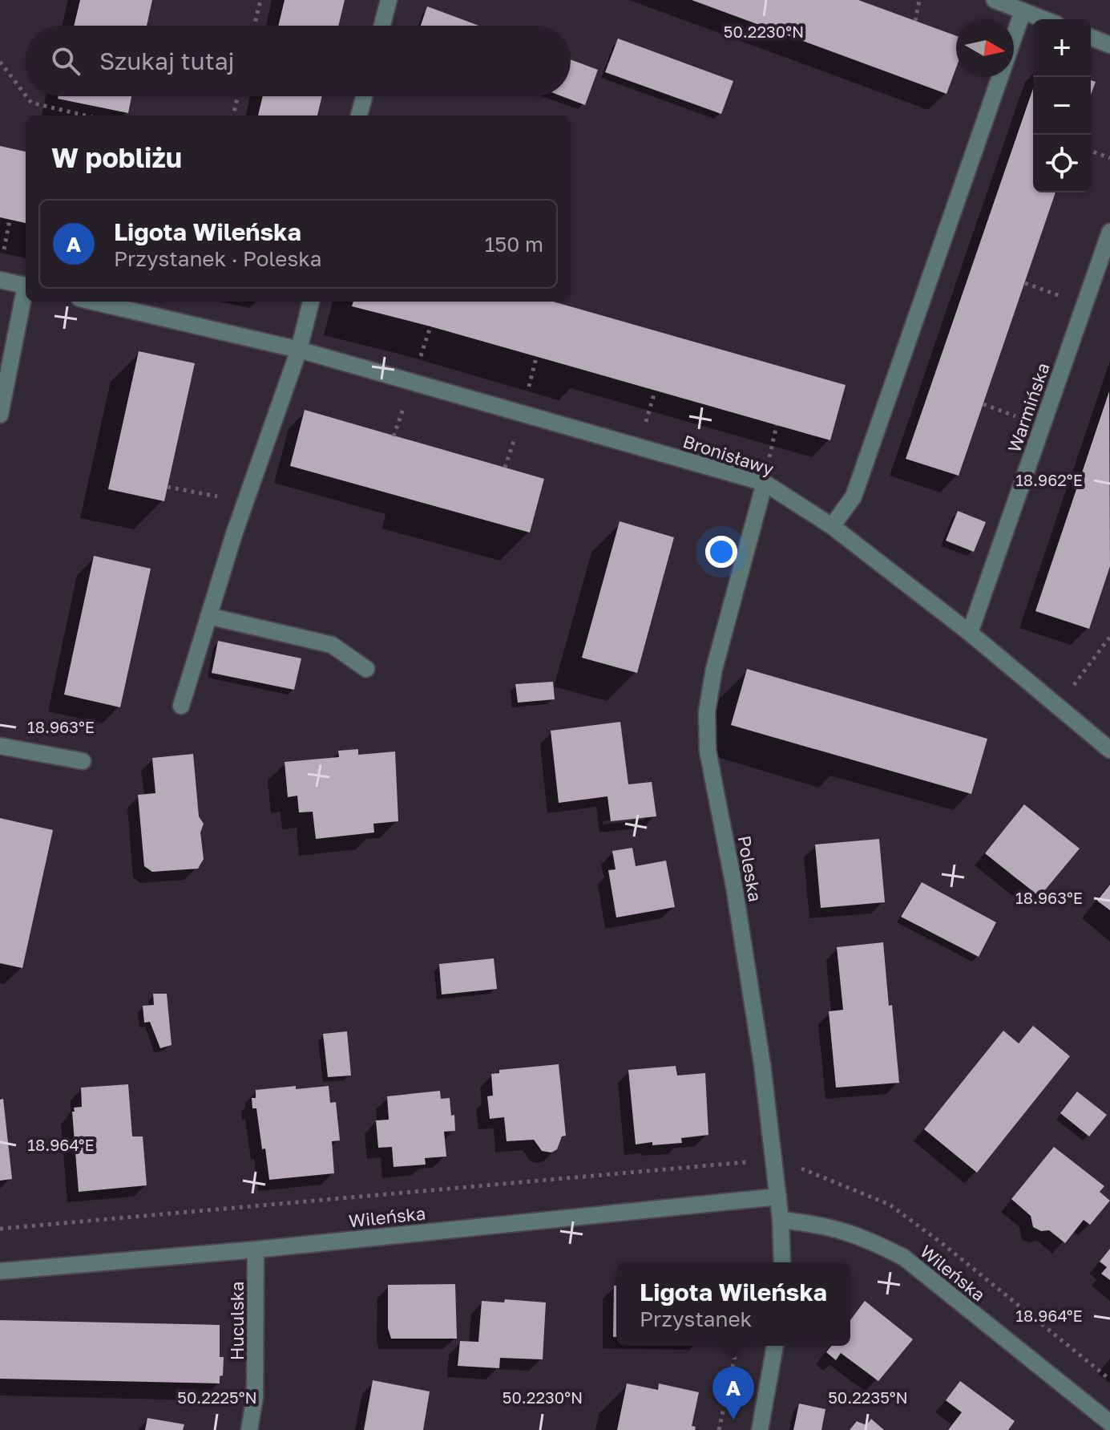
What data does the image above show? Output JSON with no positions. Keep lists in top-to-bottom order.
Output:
{
  "streets": {
    "street": [
      "Warmińska",
      "Bronisławy",
      "Poleska",
      "Wileńska",
      "Huculska"
    ]
  },
  "crossings": [
    ["Warmińska", "Bronisławy"],
    ["Bronisławy", "Poleska"],
    ["Poleska", "Wileńska"],
    ["Wileńska", "Huculska"]
  ],
  "north": "right",
  "page": {
    "map_buttons": ["+", "−"],
    "search": "Szukaj tutaj",
    "heading": "W pobliżu",
    "list": [
      {
        "mark": "A",
        "name": "Ligota Wileńska",
        "note": "Przystanek · Poleska",
        "value": "150 m"
      }
    ],
    "popup": ["Ligota Wileńska", "Przystanek"],
    "pins": "A"
  },
  "coordinates": [
    "50.2230°N",
    "18.962°E",
    "18.963°E",
    "18.964°E",
    "50.2225°N",
    "50.2235°N"
  ]
}
